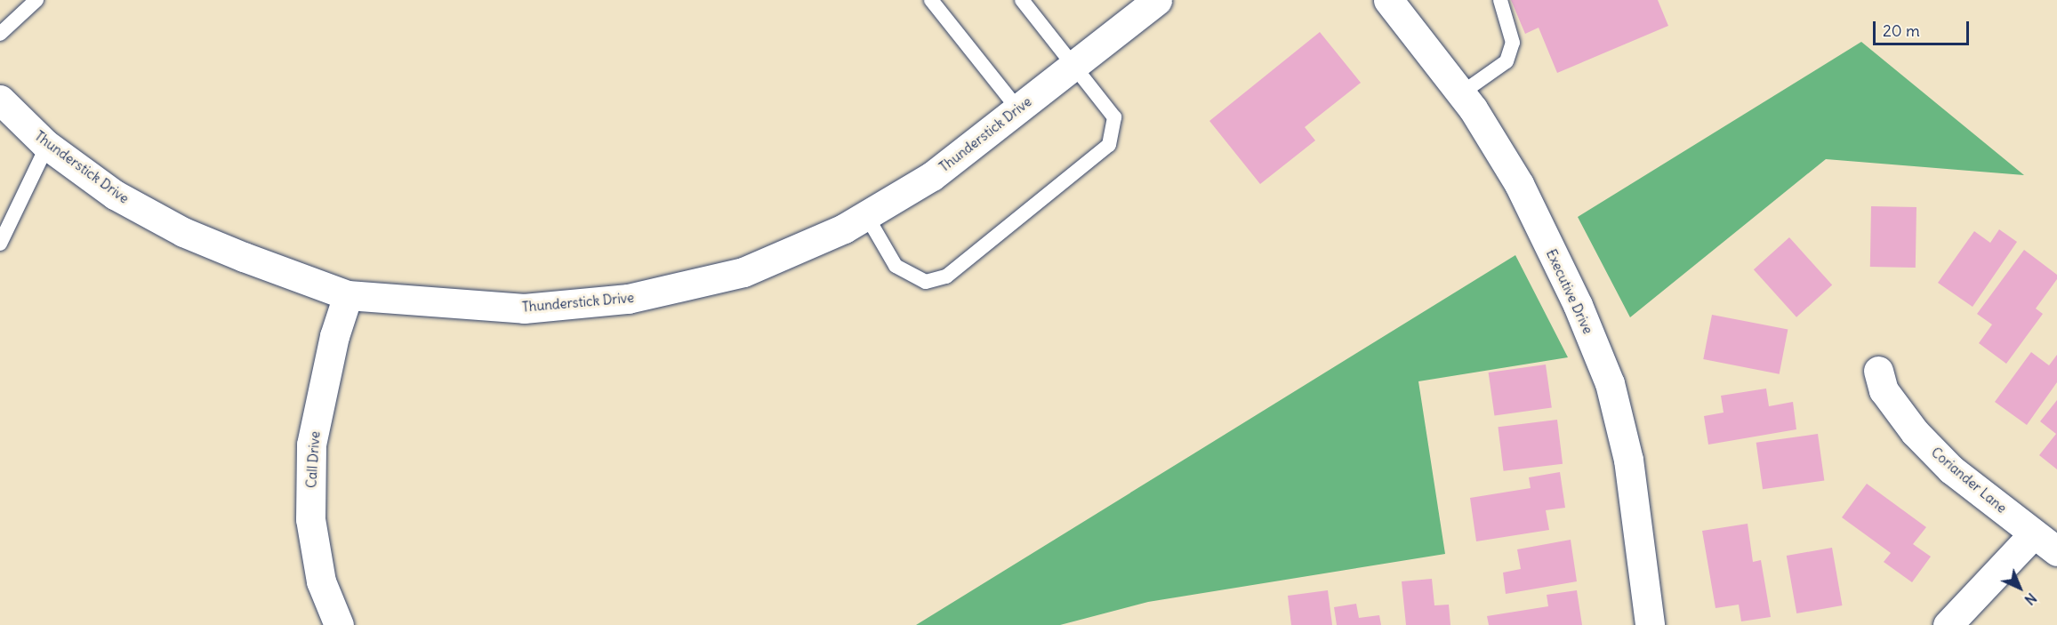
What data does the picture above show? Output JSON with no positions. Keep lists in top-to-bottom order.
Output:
{
  "streets": {
    "street": [
      "Thunderstick Drive",
      "Executive Drive",
      "Call Drive",
      "Coriander Lane"
    ]
  },
  "crossings": [
    ["Thunderstick Drive", "Call Drive"]
  ],
  "scale_bar": "20 m",
  "north": "bottom right"
}
